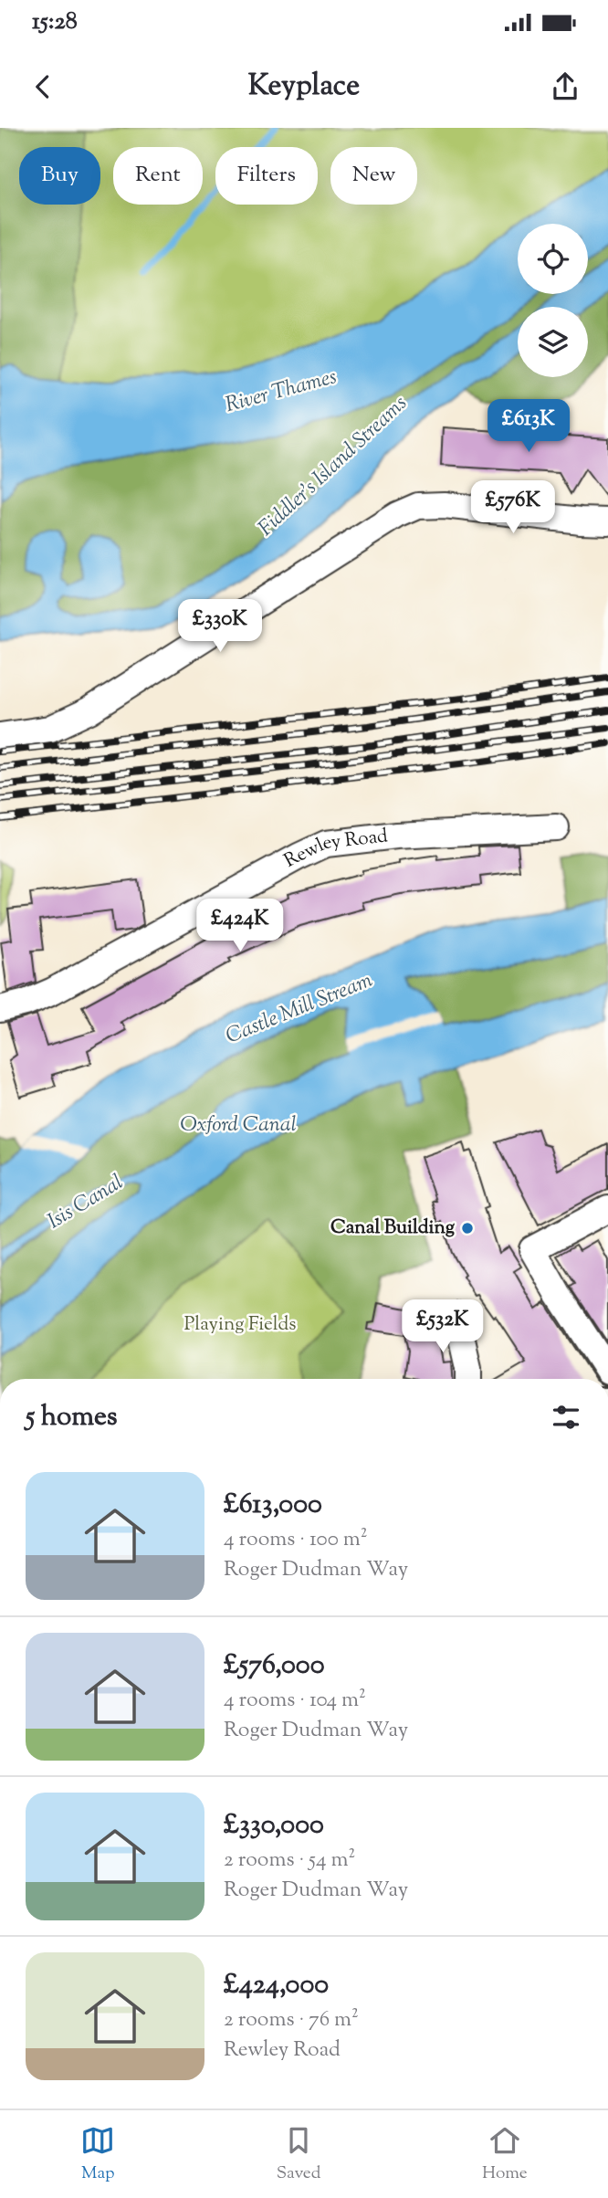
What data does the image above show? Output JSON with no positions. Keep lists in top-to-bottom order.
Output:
{
  "streets": {
    "street": ["Rewley Road"]
  },
  "water": [
    "River Thames",
    "Fiddler's Island Streams",
    "Castle Mill Stream",
    "Oxford Canal",
    "Isis Canal"
  ],
  "parks": ["Playing Fields"],
  "places": ["Canal Building"],
  "page": {
    "status": "15:28",
    "header": "Keyplace",
    "chip": [
      "Buy",
      "Rent",
      "Filters",
      "New"
    ],
    "price": [
      "£613K",
      "£576K",
      "£330K",
      "£424K",
      "£532K"
    ],
    "heading": "5 homes",
    "list": [
      {
        "name": "£613,000",
        "note": "4 rooms · 100 m² · Roger Dudman Way"
      },
      {
        "name": "£576,000",
        "note": "4 rooms · 104 m² · Roger Dudman Way"
      },
      {
        "name": "£330,000",
        "note": "2 rooms · 54 m² · Roger Dudman Way"
      },
      {
        "name": "£424,000",
        "note": "2 rooms · 76 m² · Rewley Road"
      }
    ],
    "tabs": ["Map", "Saved", "Home"]
  }
}
